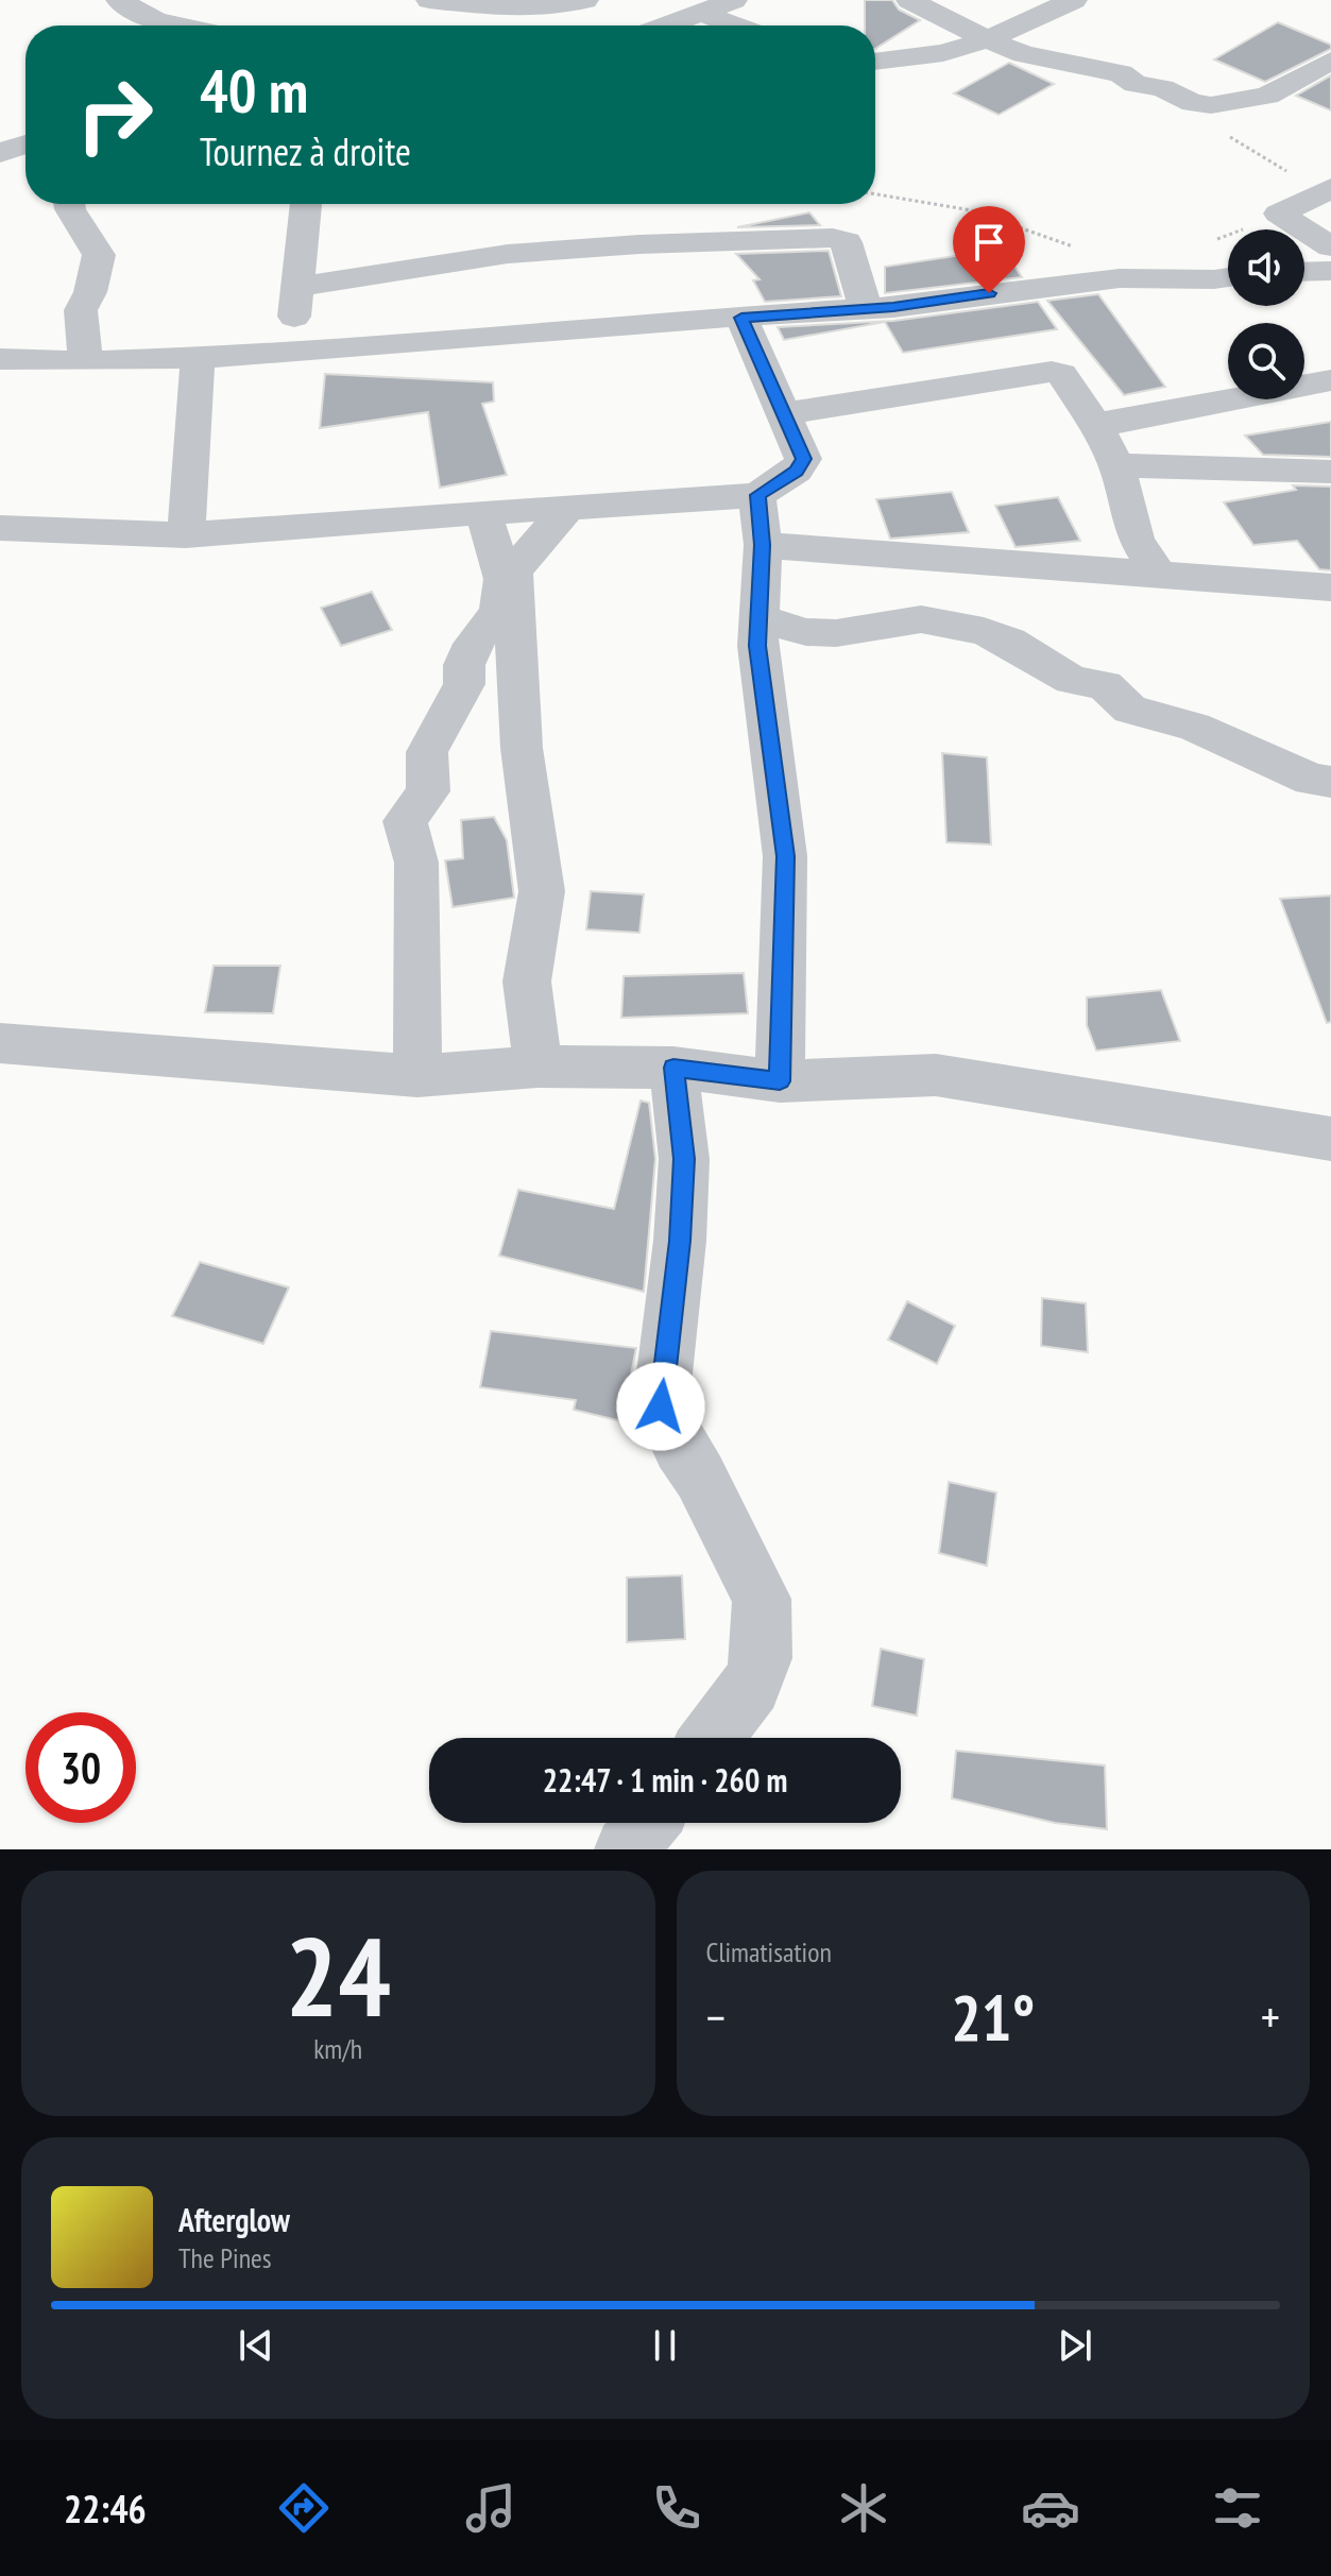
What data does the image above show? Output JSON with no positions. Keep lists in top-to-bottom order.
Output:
{
  "page": {
    "turn": ["40 m", "Tournez à droite"],
    "limit": "30",
    "trip": "22:47 · 1 min · 260 m",
    "tile": [
      ["24", "km/h"],
      "Climatisation"
    ],
    "heat": ["−", "21°", "+"],
    "song": ["Afterglow", "The Pines"],
    "tabs": "22:46"
  }
}
